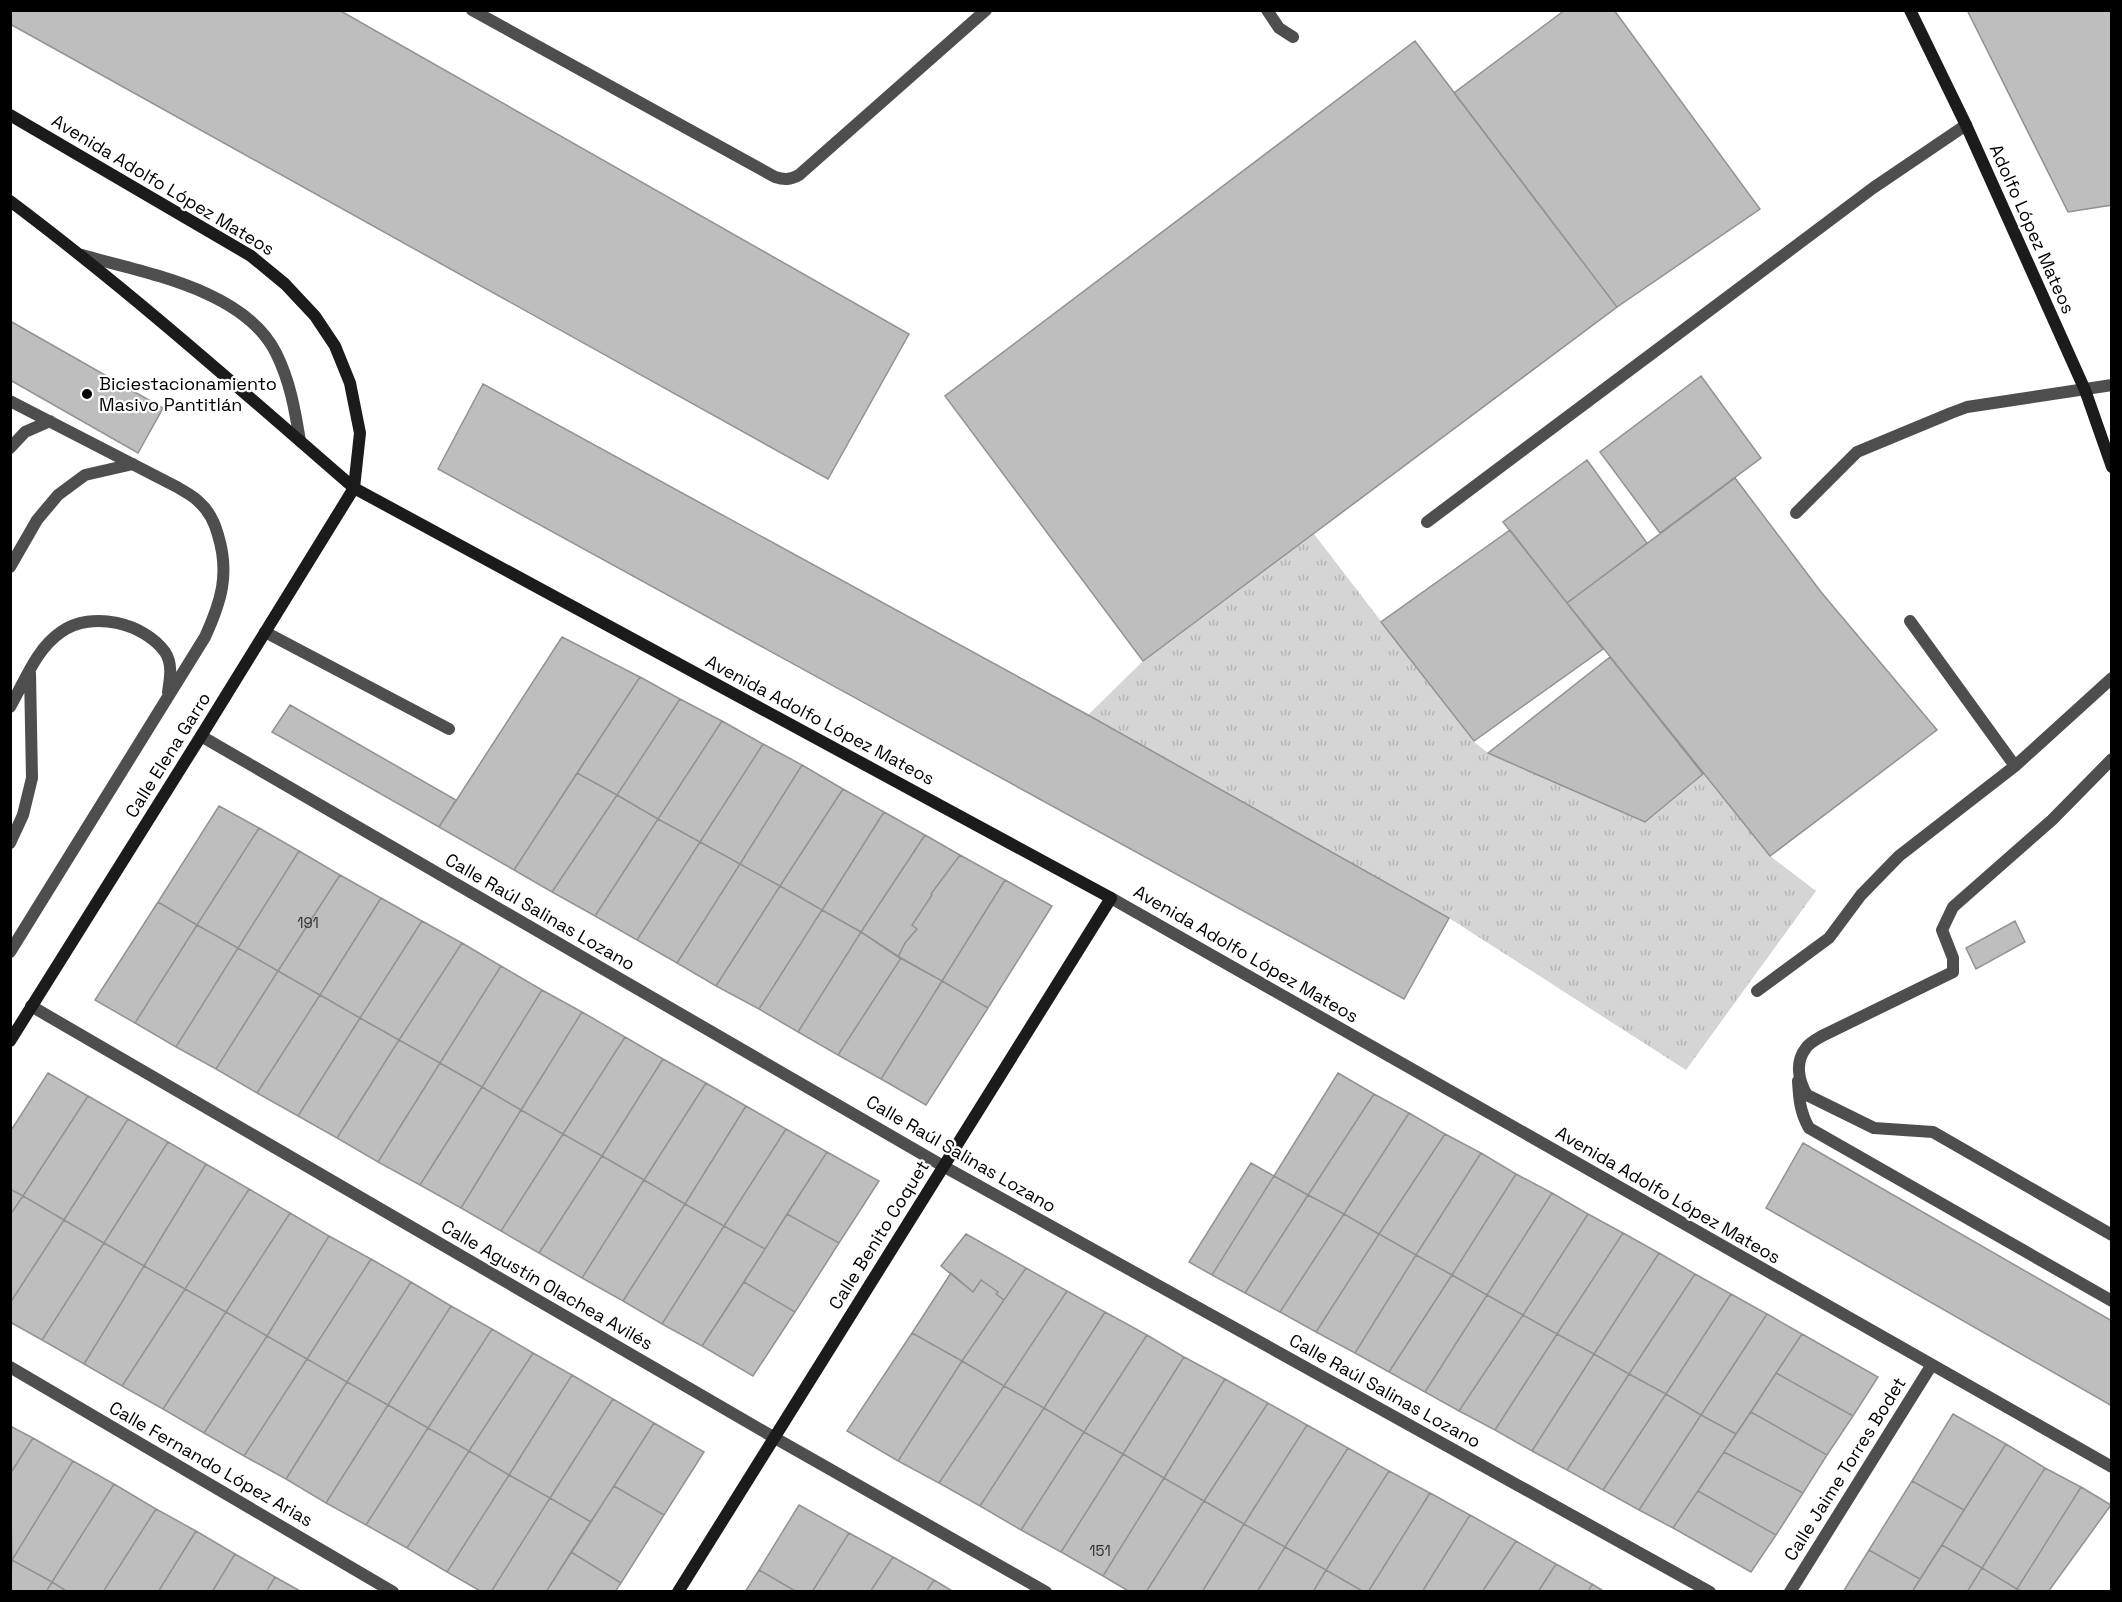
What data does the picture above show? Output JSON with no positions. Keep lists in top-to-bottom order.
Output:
{
  "streets": {
    "street": [
      "Avenida Adolfo López Mateos",
      "Adolfo López Mateos",
      "Calle Elena Garro",
      "Calle Raúl Salinas Lozano",
      "Calle Benito Coquet",
      "Calle Agustín Olachea Avilés",
      "Calle Fernando López Arias",
      "Calle Jaime Torres Bodet"
    ]
  },
  "crossings": [
    ["Avenida Adolfo López Mateos", "Calle Elena Garro"],
    ["Avenida Adolfo López Mateos", "Calle Benito Coquet"],
    ["Avenida Adolfo López Mateos", "Calle Jaime Torres Bodet"],
    ["Calle Elena Garro", "Calle Raúl Salinas Lozano"],
    ["Calle Elena Garro", "Calle Agustín Olachea Avilés"],
    ["Calle Raúl Salinas Lozano", "Calle Benito Coquet"],
    ["Calle Benito Coquet", "Calle Agustín Olachea Avilés"]
  ],
  "places": ["Biciestacionamiento Masivo Pantitlán"],
  "house_numbers": ["191", "151"]
}
